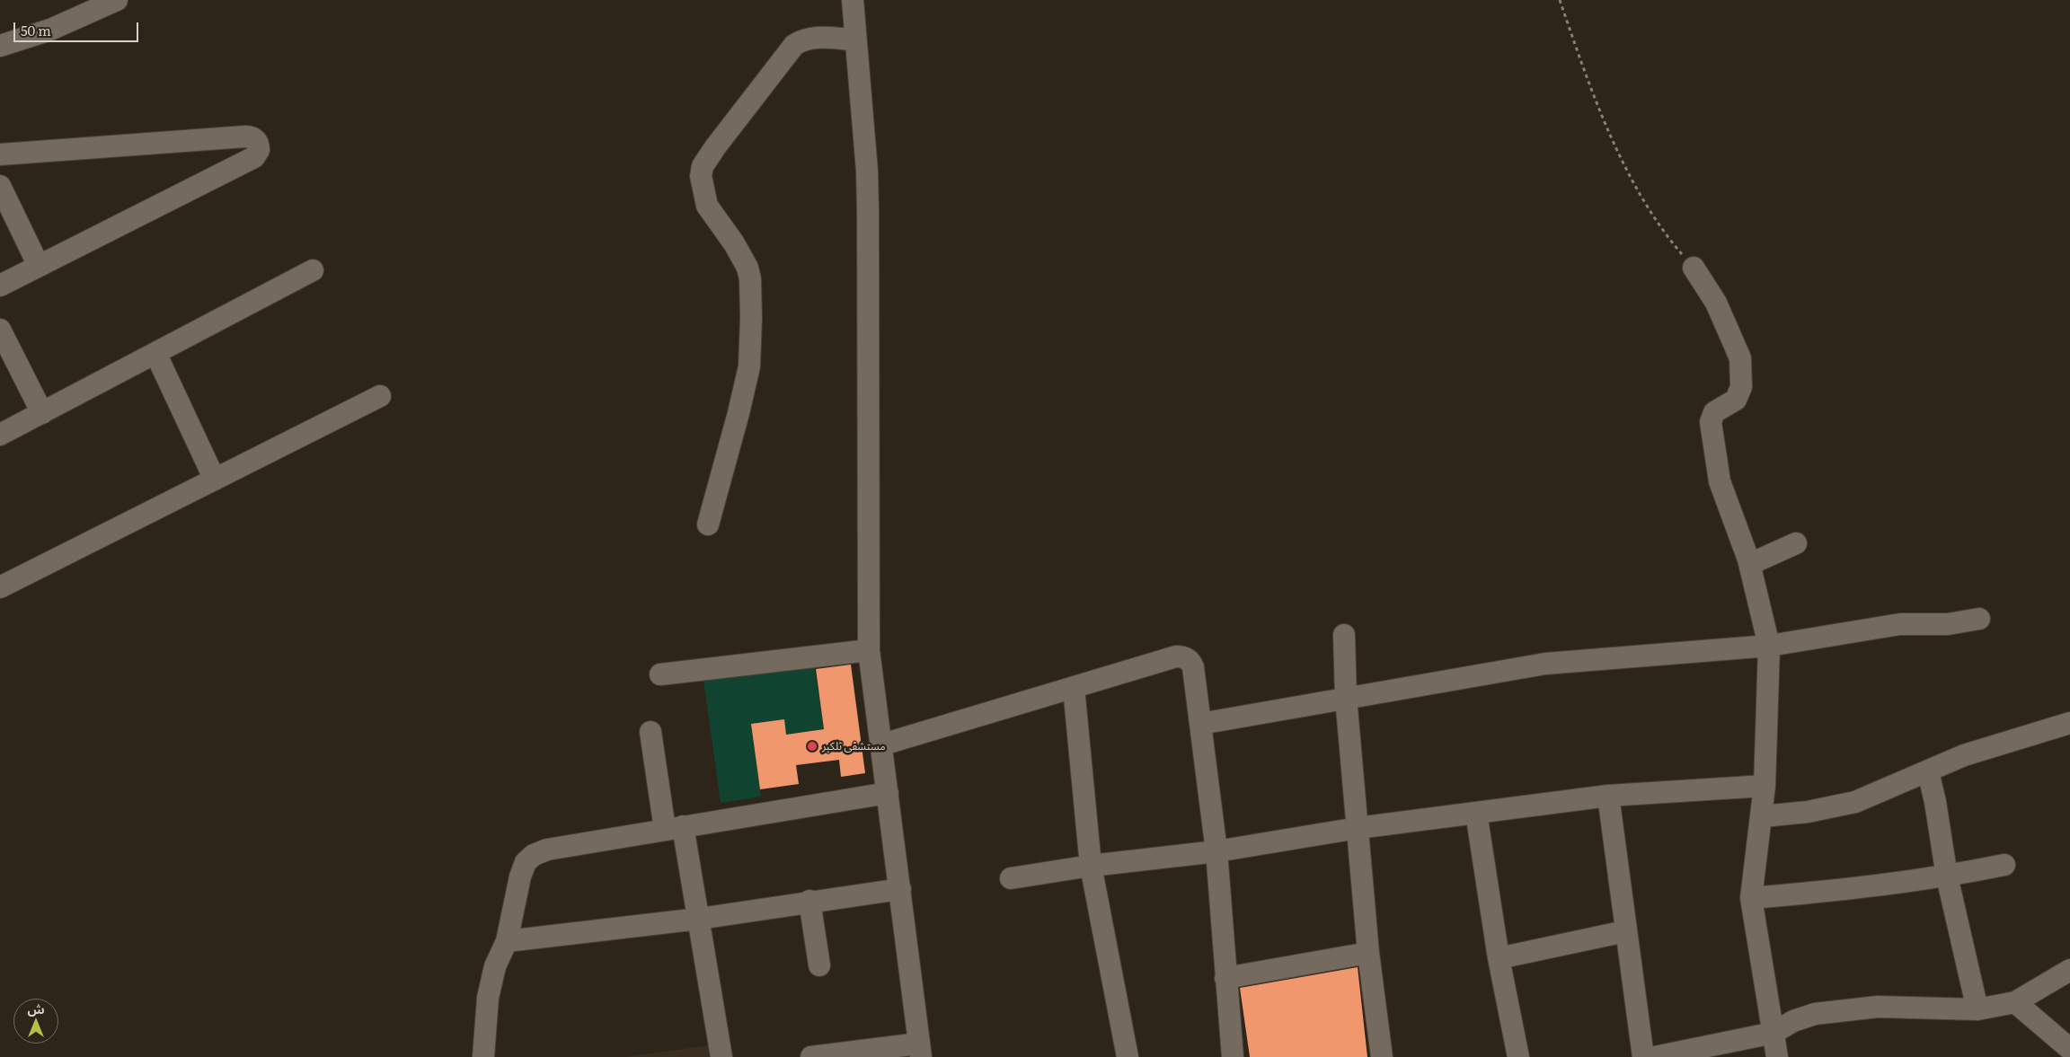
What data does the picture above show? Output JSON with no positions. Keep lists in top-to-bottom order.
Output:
{
  "places": ["مستشفى تلكبر"],
  "scale_bar": "50 m",
  "north": "top"
}
